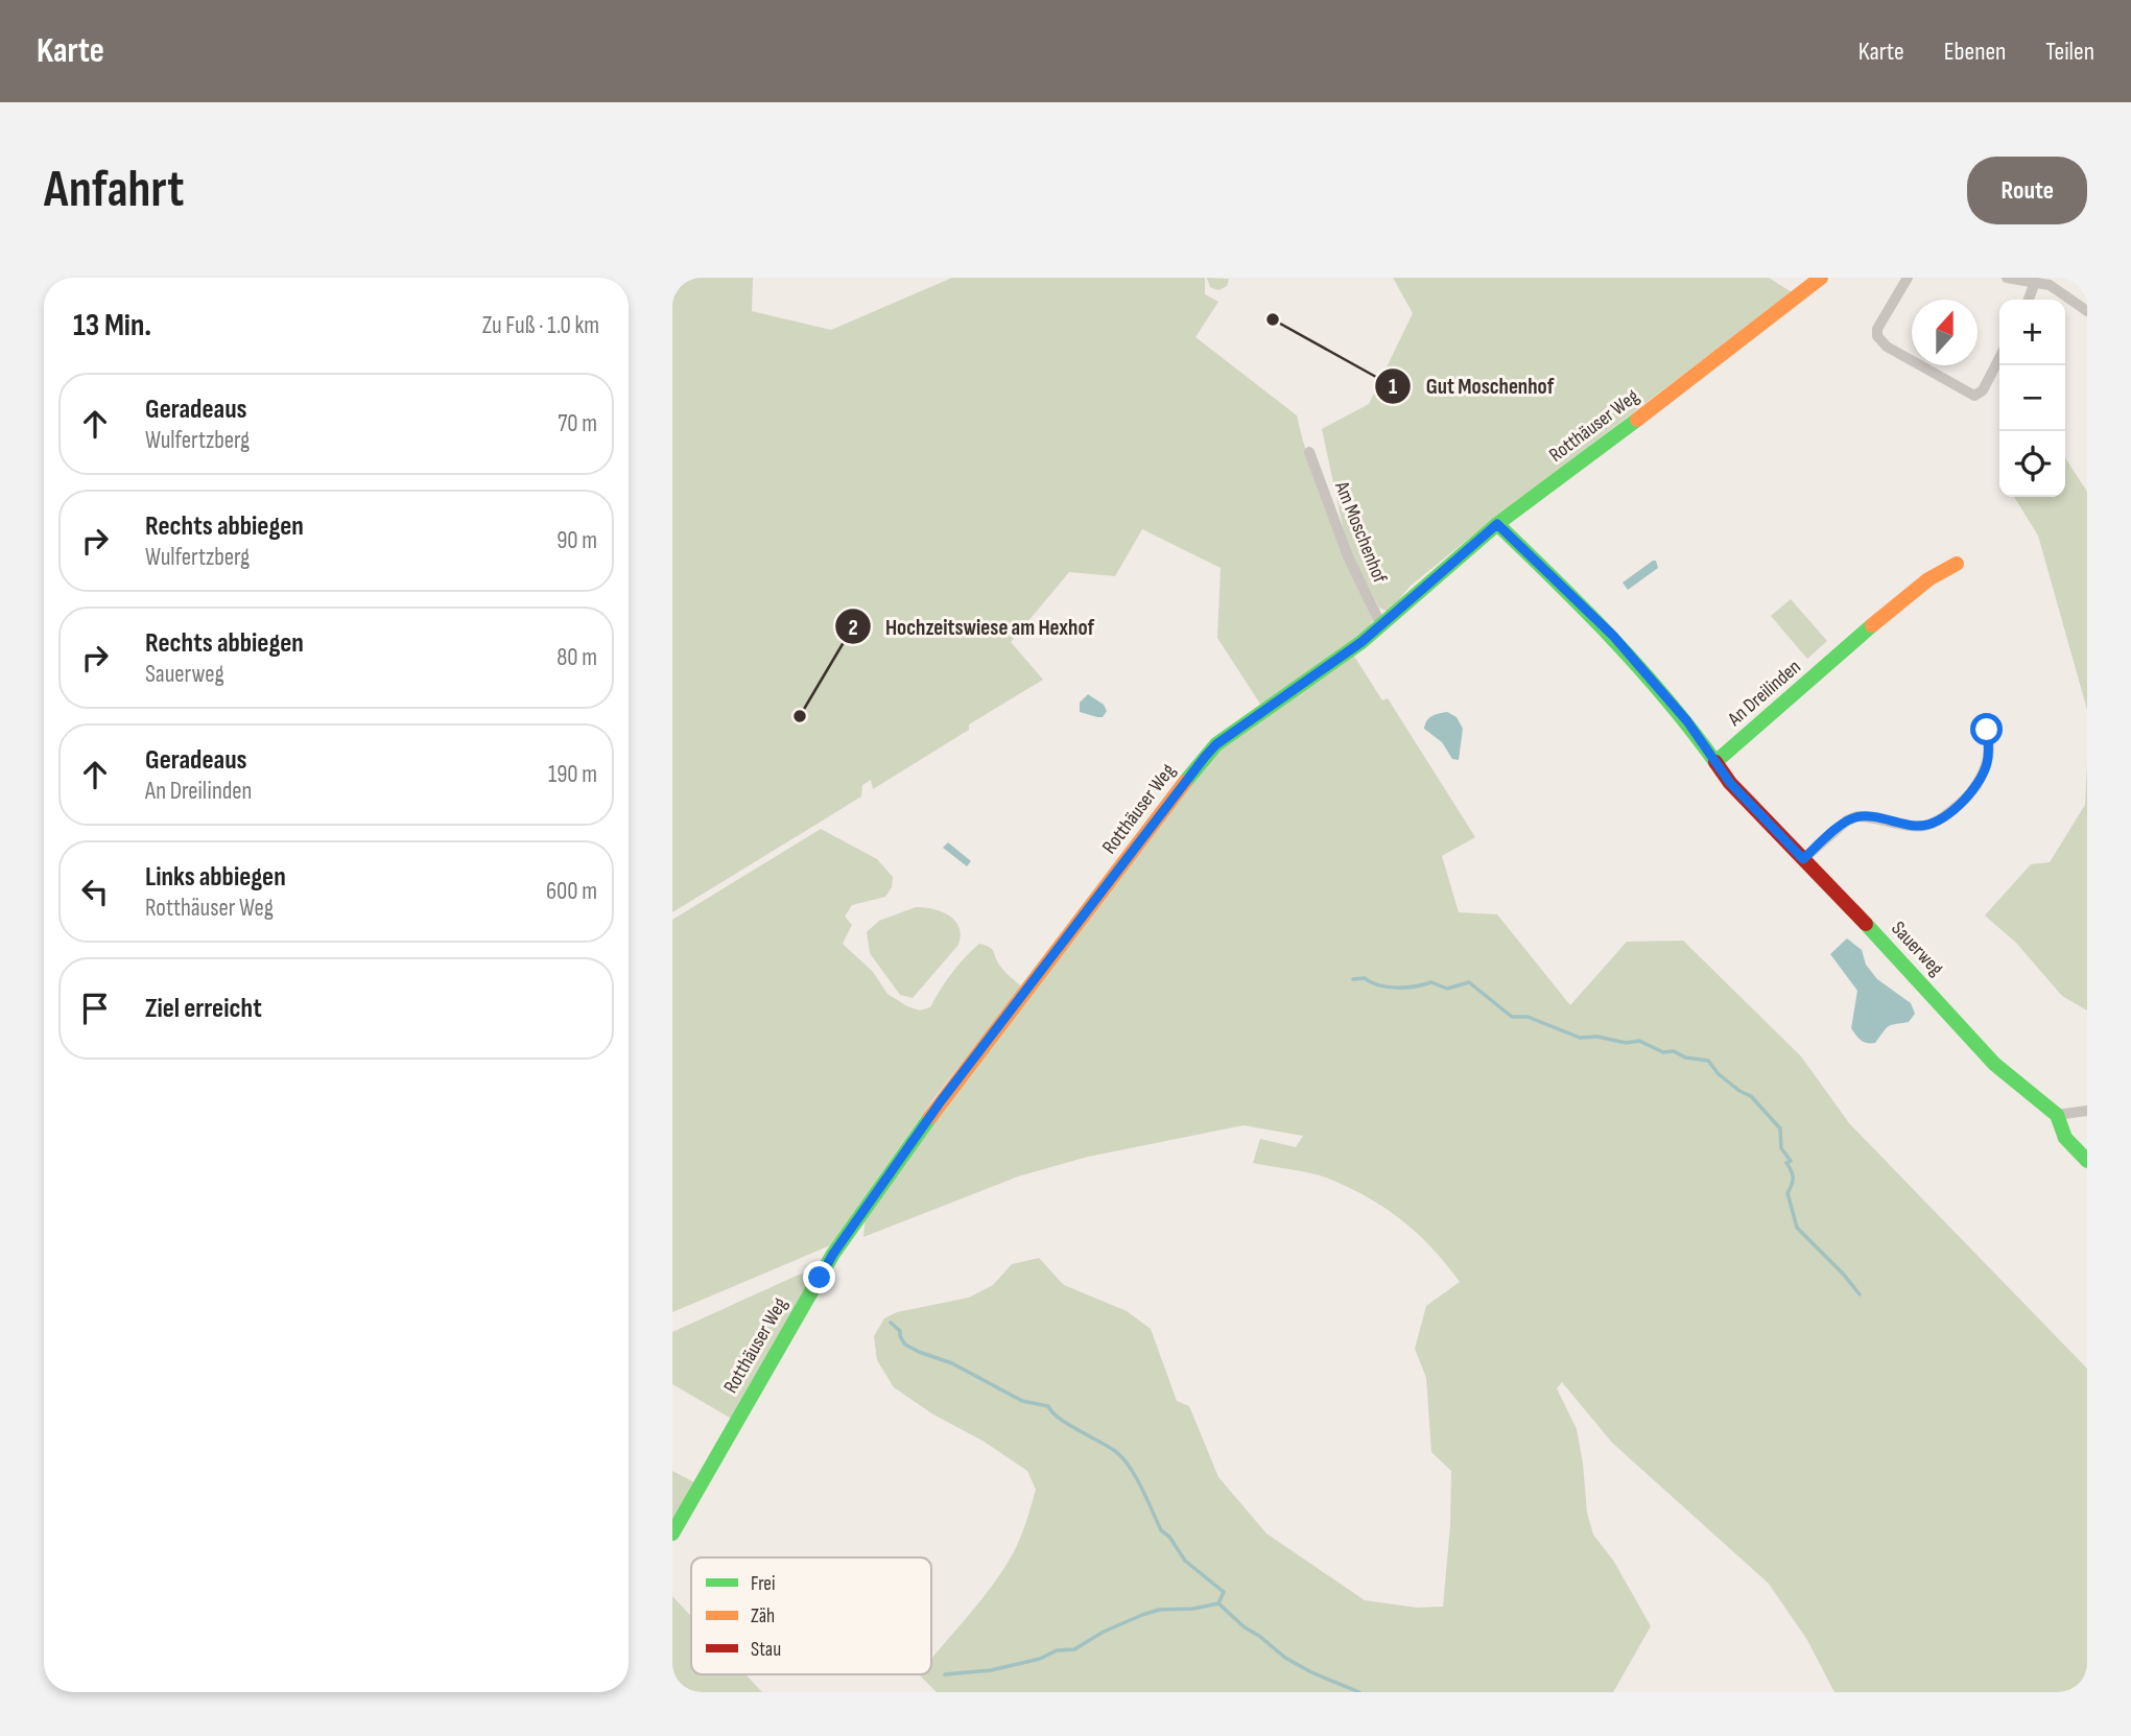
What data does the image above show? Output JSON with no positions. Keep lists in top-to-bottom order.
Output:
{
  "streets": {
    "street": [
      "Rotthäuser Weg",
      "Am Moschenhof",
      "An Dreilinden",
      "Sauerweg"
    ]
  },
  "crossings": [
    ["Rotthäuser Weg", "Am Moschenhof"],
    ["An Dreilinden", "Sauerweg"]
  ],
  "places": ["Gut Moschenhof", "Hochzeitswiese am Hexhof"],
  "legend": ["Frei", "Zäh", "Stau"],
  "north": "top",
  "page": {
    "header": "Karte",
    "nav": ["Karte", "Ebenen", "Teilen"],
    "buttons": "Route",
    "title": "Anfahrt",
    "heading": ["13 Min.", "Zu Fuß · 1.0 km"],
    "map_buttons": ["+", "−"],
    "list": [
      ["Geradeaus", "Wulfertzberg", "70 m"],
      ["Rechts abbiegen", "Wulfertzberg", "90 m"],
      ["Rechts abbiegen", "Sauerweg", "80 m"],
      ["Geradeaus", "An Dreilinden", "190 m"],
      ["Links abbiegen", "Rotthäuser Weg", "600 m"],
      "Ziel erreicht"
    ]
  }
}
